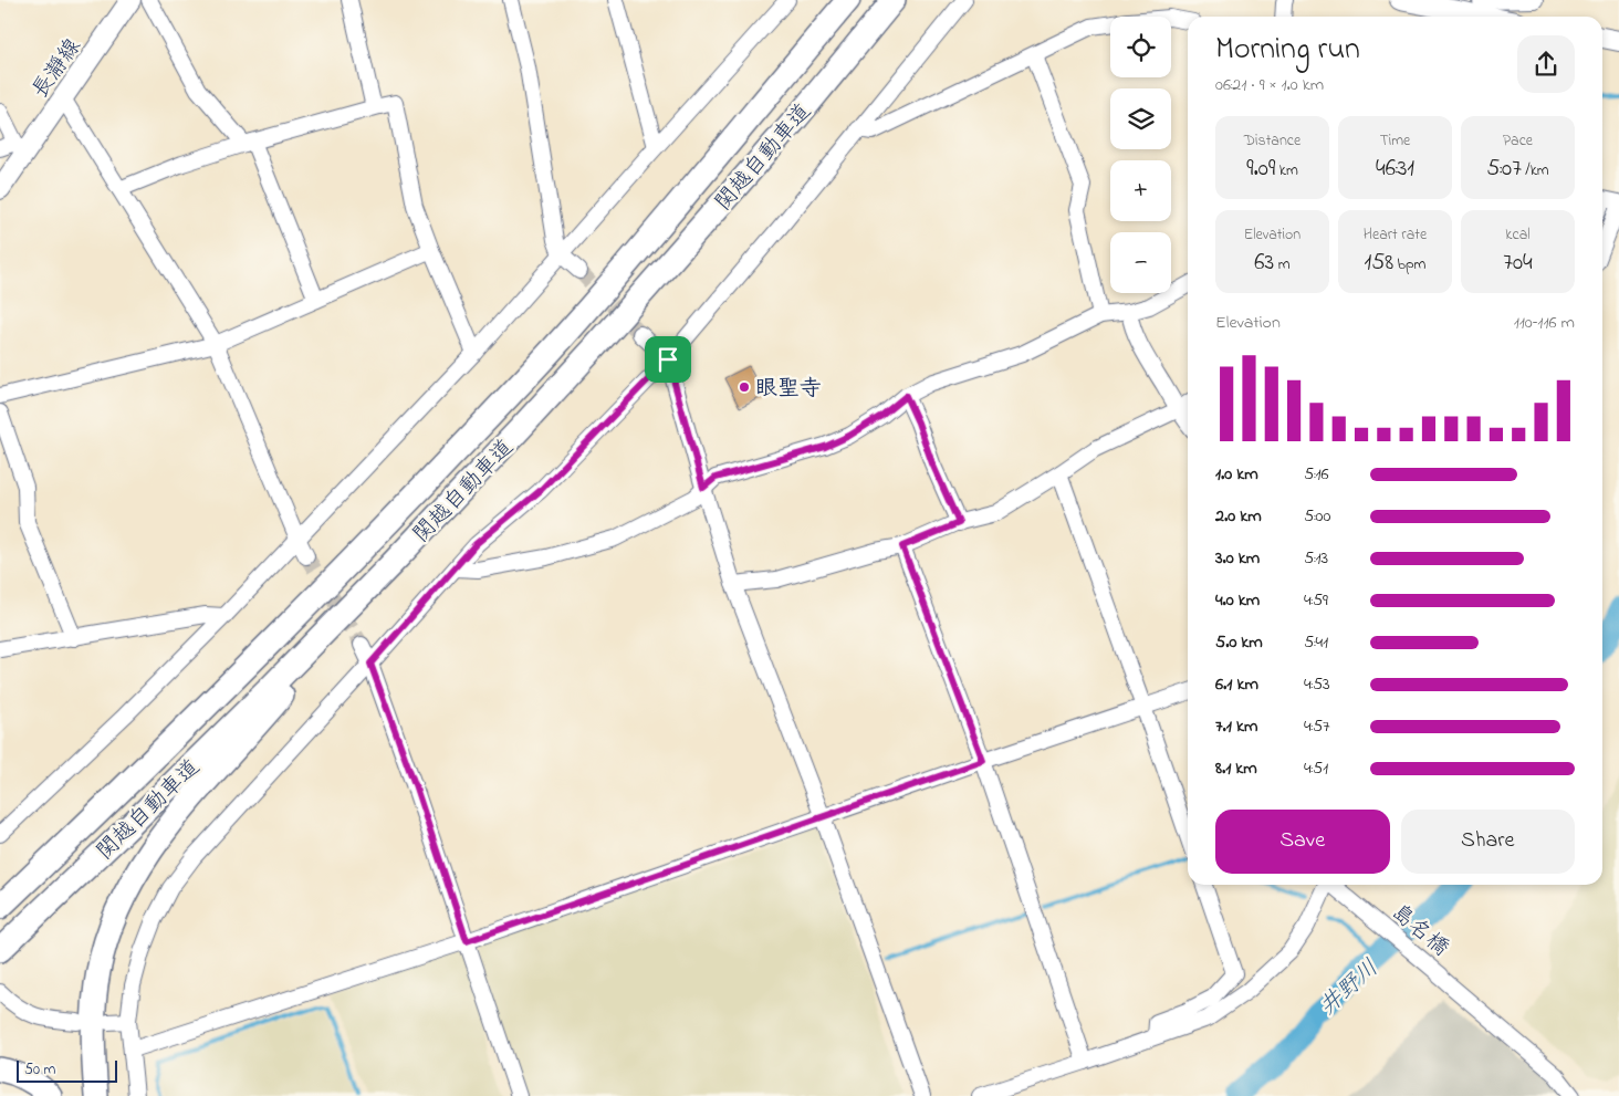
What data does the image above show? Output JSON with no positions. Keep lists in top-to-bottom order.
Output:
{
  "streets": {
    "highway": ["関越自動車道"],
    "main road": ["長瀞線"],
    "street": ["島名橋"]
  },
  "water": ["井野川"],
  "places": ["眼聖寺"],
  "scale_bar": "50 m",
  "page": {
    "map_buttons": ["+", "−"],
    "heading": ["Morning run", "06:21 · 9 × 1.0 km"],
    "stats": [
      ["Distance", "9.09 km"],
      ["Time", "46:31"],
      ["Pace", "5:07 /km"],
      ["Elevation", "63 m"],
      ["Heart rate", "158 bpm"],
      ["kcal", "704"]
    ],
    "chart": ["Elevation", "110–116 m"],
    "list": [
      {
        "name": "1.0 km",
        "note": "5:16"
      },
      {
        "name": "2.0 km",
        "note": "5:00"
      },
      {
        "name": "3.0 km",
        "note": "5:13"
      },
      {
        "name": "4.0 km",
        "note": "4:59"
      },
      {
        "name": "5.0 km",
        "note": "5:41"
      },
      {
        "name": "6.1 km",
        "note": "4:53"
      },
      {
        "name": "7.1 km",
        "note": "4:57"
      },
      {
        "name": "8.1 km",
        "note": "4:51"
      }
    ],
    "buttons": ["Save", "Share"],
    "scale": "50 m"
  }
}
